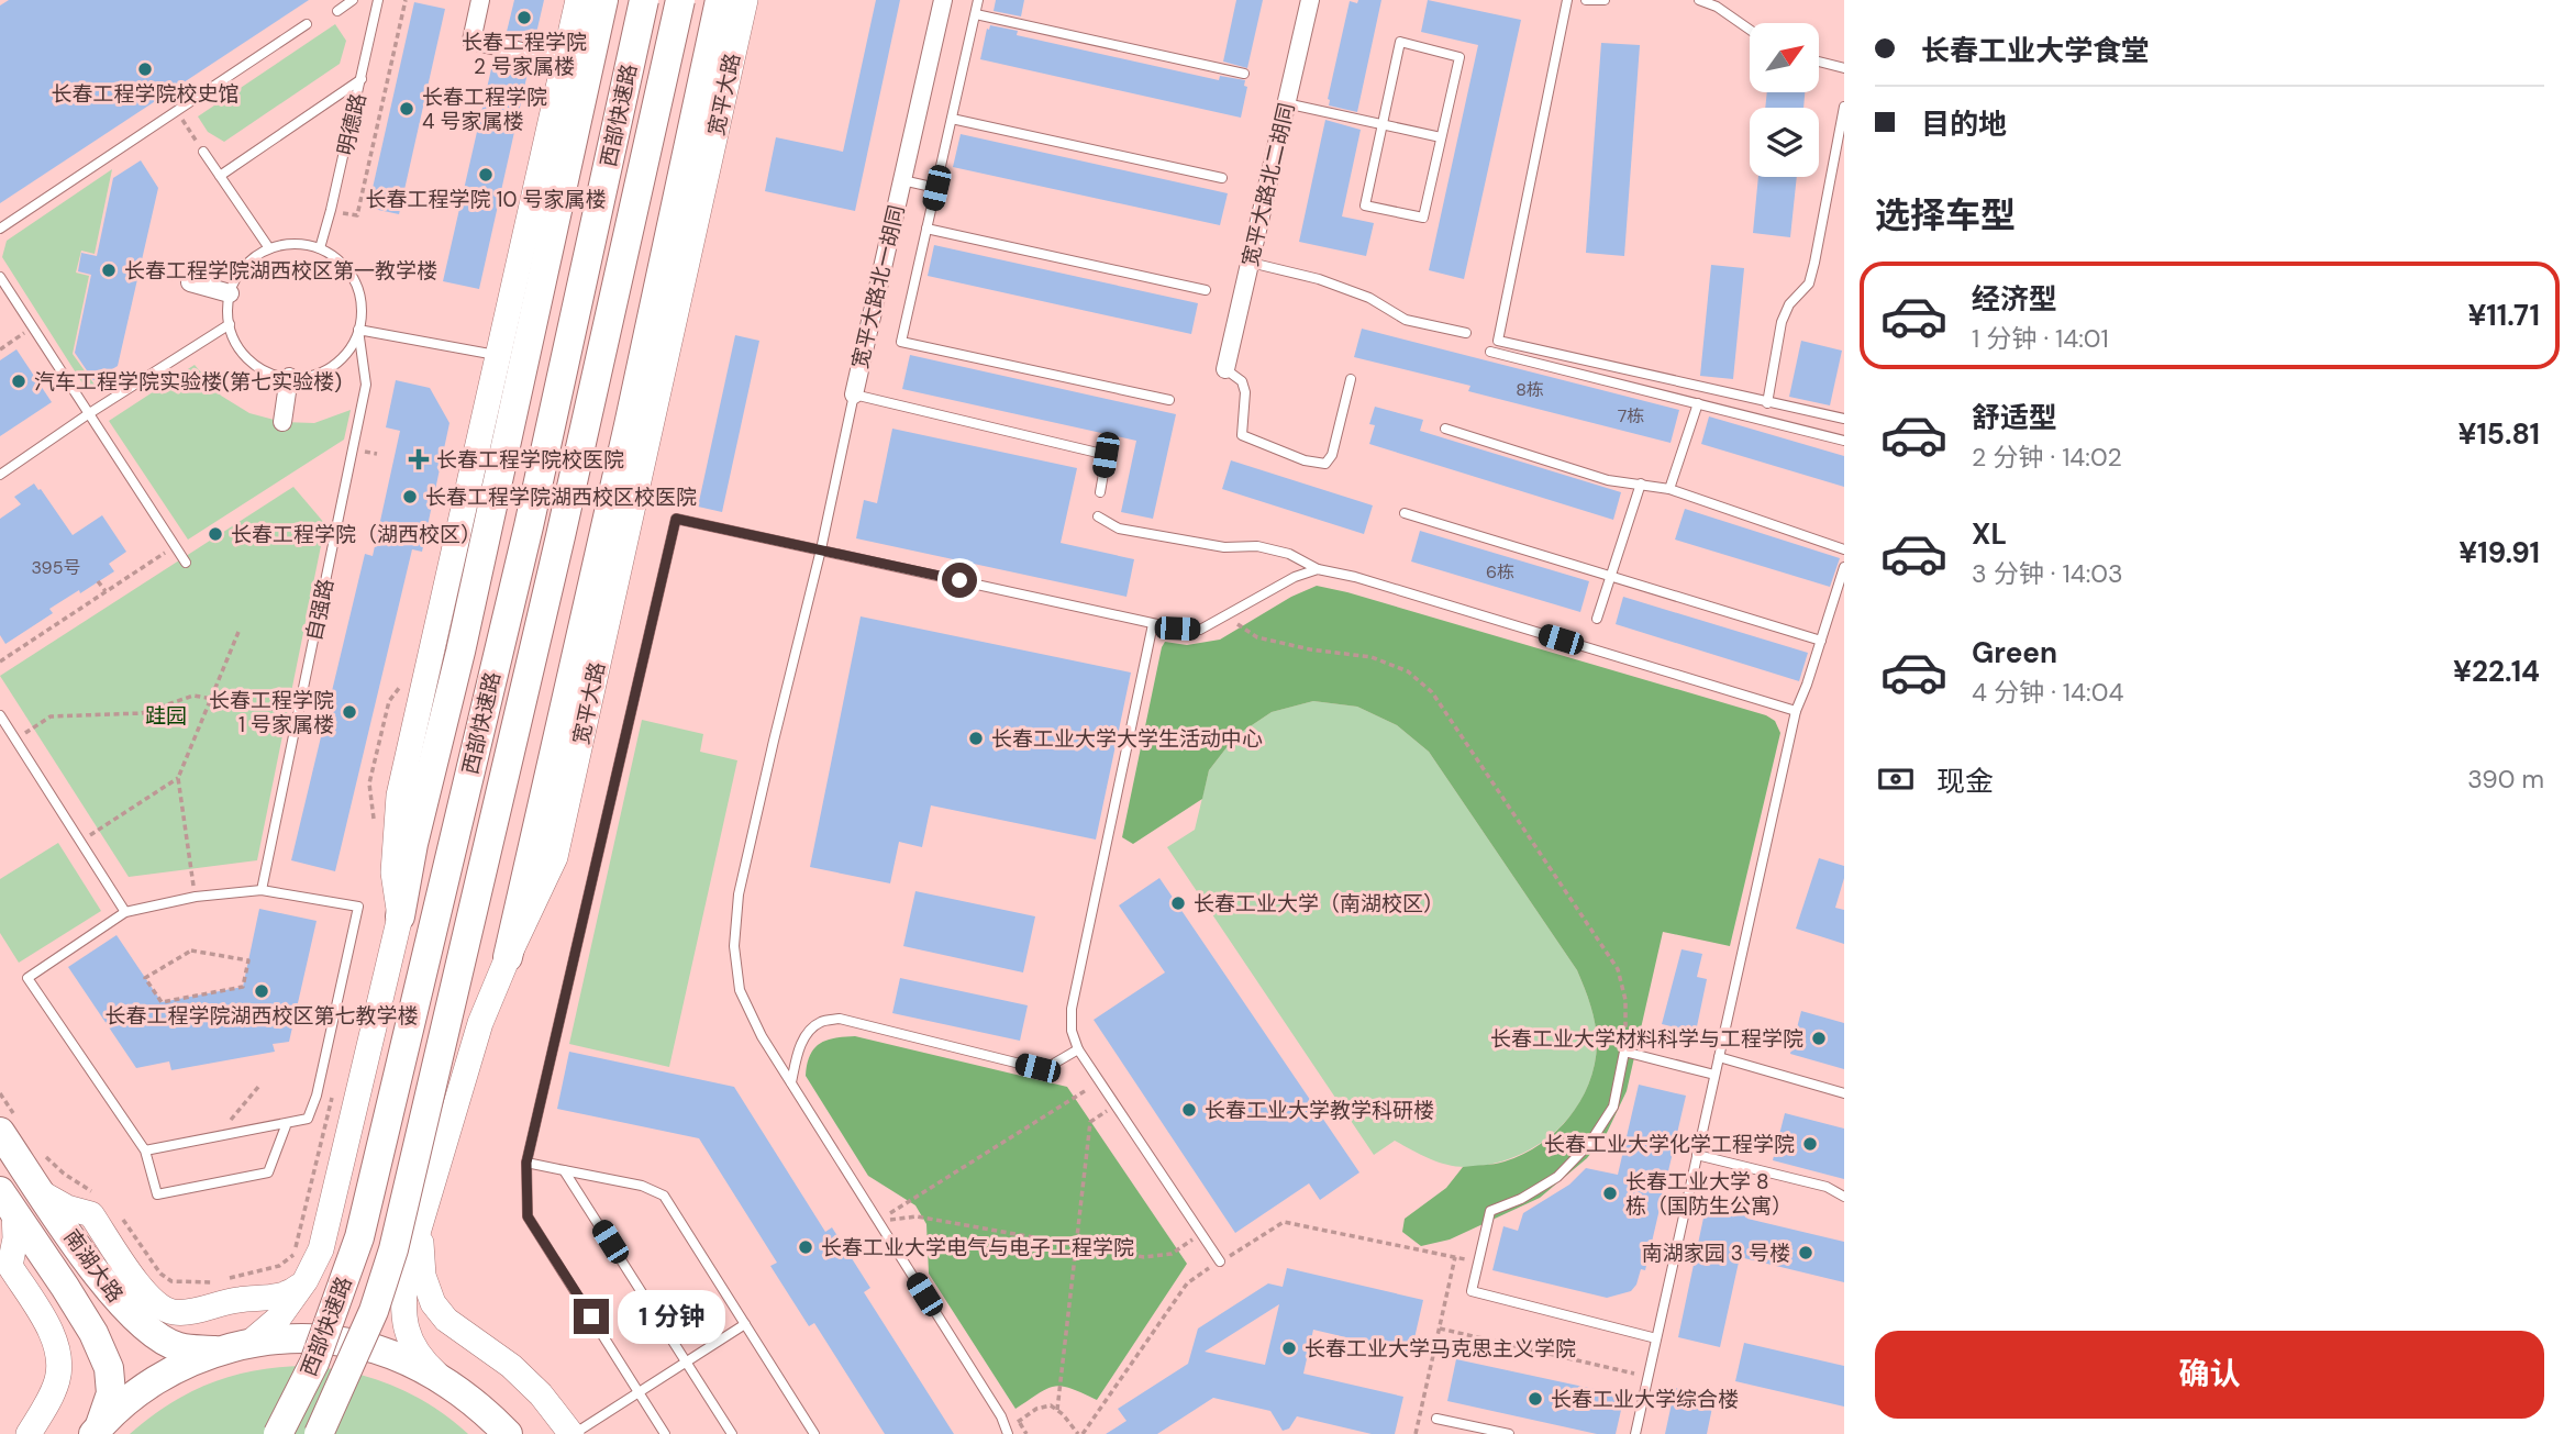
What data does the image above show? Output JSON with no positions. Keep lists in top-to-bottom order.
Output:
{
  "streets": {
    "main road": ["宽平大路", "西部快速路", "南湖大路"],
    "street": ["宽平大路北二胡同", "宽平大路北一胡同"],
    "lane": ["明德路", "自强路"]
  },
  "crossings": [
    ["明德路", "自强路"]
  ],
  "parks": ["跬园"],
  "places": {
    "other": [
      "长春工程学院 2 号家属楼",
      "长春工程学院校史馆",
      "长春工程学院 4 号家属楼",
      "长春工程学院 10 号家属楼",
      "长春工程学院湖西校区第一教学楼",
      "汽车工程学院实验楼(第七实验楼)",
      "长春工程学院湖西校区校医院",
      "长春工程学院（湖西校区）",
      "长春工程学院 1 号家属楼",
      "长春工业大学大学生活动中心",
      "长春工业大学（南湖校区）",
      "长春工程学院湖西校区第七教学楼",
      "长春工业大学材料科学与工程学院",
      "长春工业大学教学科研楼",
      "长春工业大学化学工程学院",
      "长春工业大学 8 栋（国防生公寓）",
      "长春工业大学电气与电子工程学院",
      "南湖家园 3 号楼",
      "长春工业大学马克思主义学院",
      "长春工业大学综合楼"
    ],
    "health": ["长春工程学院校医院"]
  },
  "house_numbers": [
    "8栋",
    "7栋",
    "395号",
    "6栋"
  ],
  "north": "top right",
  "page": {
    "banner": ["长春工业大学食堂", "目的地"],
    "heading": "选择车型",
    "list": [
      {
        "name": "经济型",
        "note": "1 分钟 · 14:01",
        "value": "¥11.71"
      },
      {
        "name": "舒适型",
        "note": "2 分钟 · 14:02",
        "value": "¥15.81"
      },
      {
        "name": "XL",
        "note": "3 分钟 · 14:03",
        "value": "¥19.91"
      },
      {
        "name": "Green",
        "note": "4 分钟 · 14:04",
        "value": "¥22.14"
      }
    ],
    "pay": ["现金", "390 m"],
    "bubble": "1 分钟",
    "buttons": "确认"
  }
}
